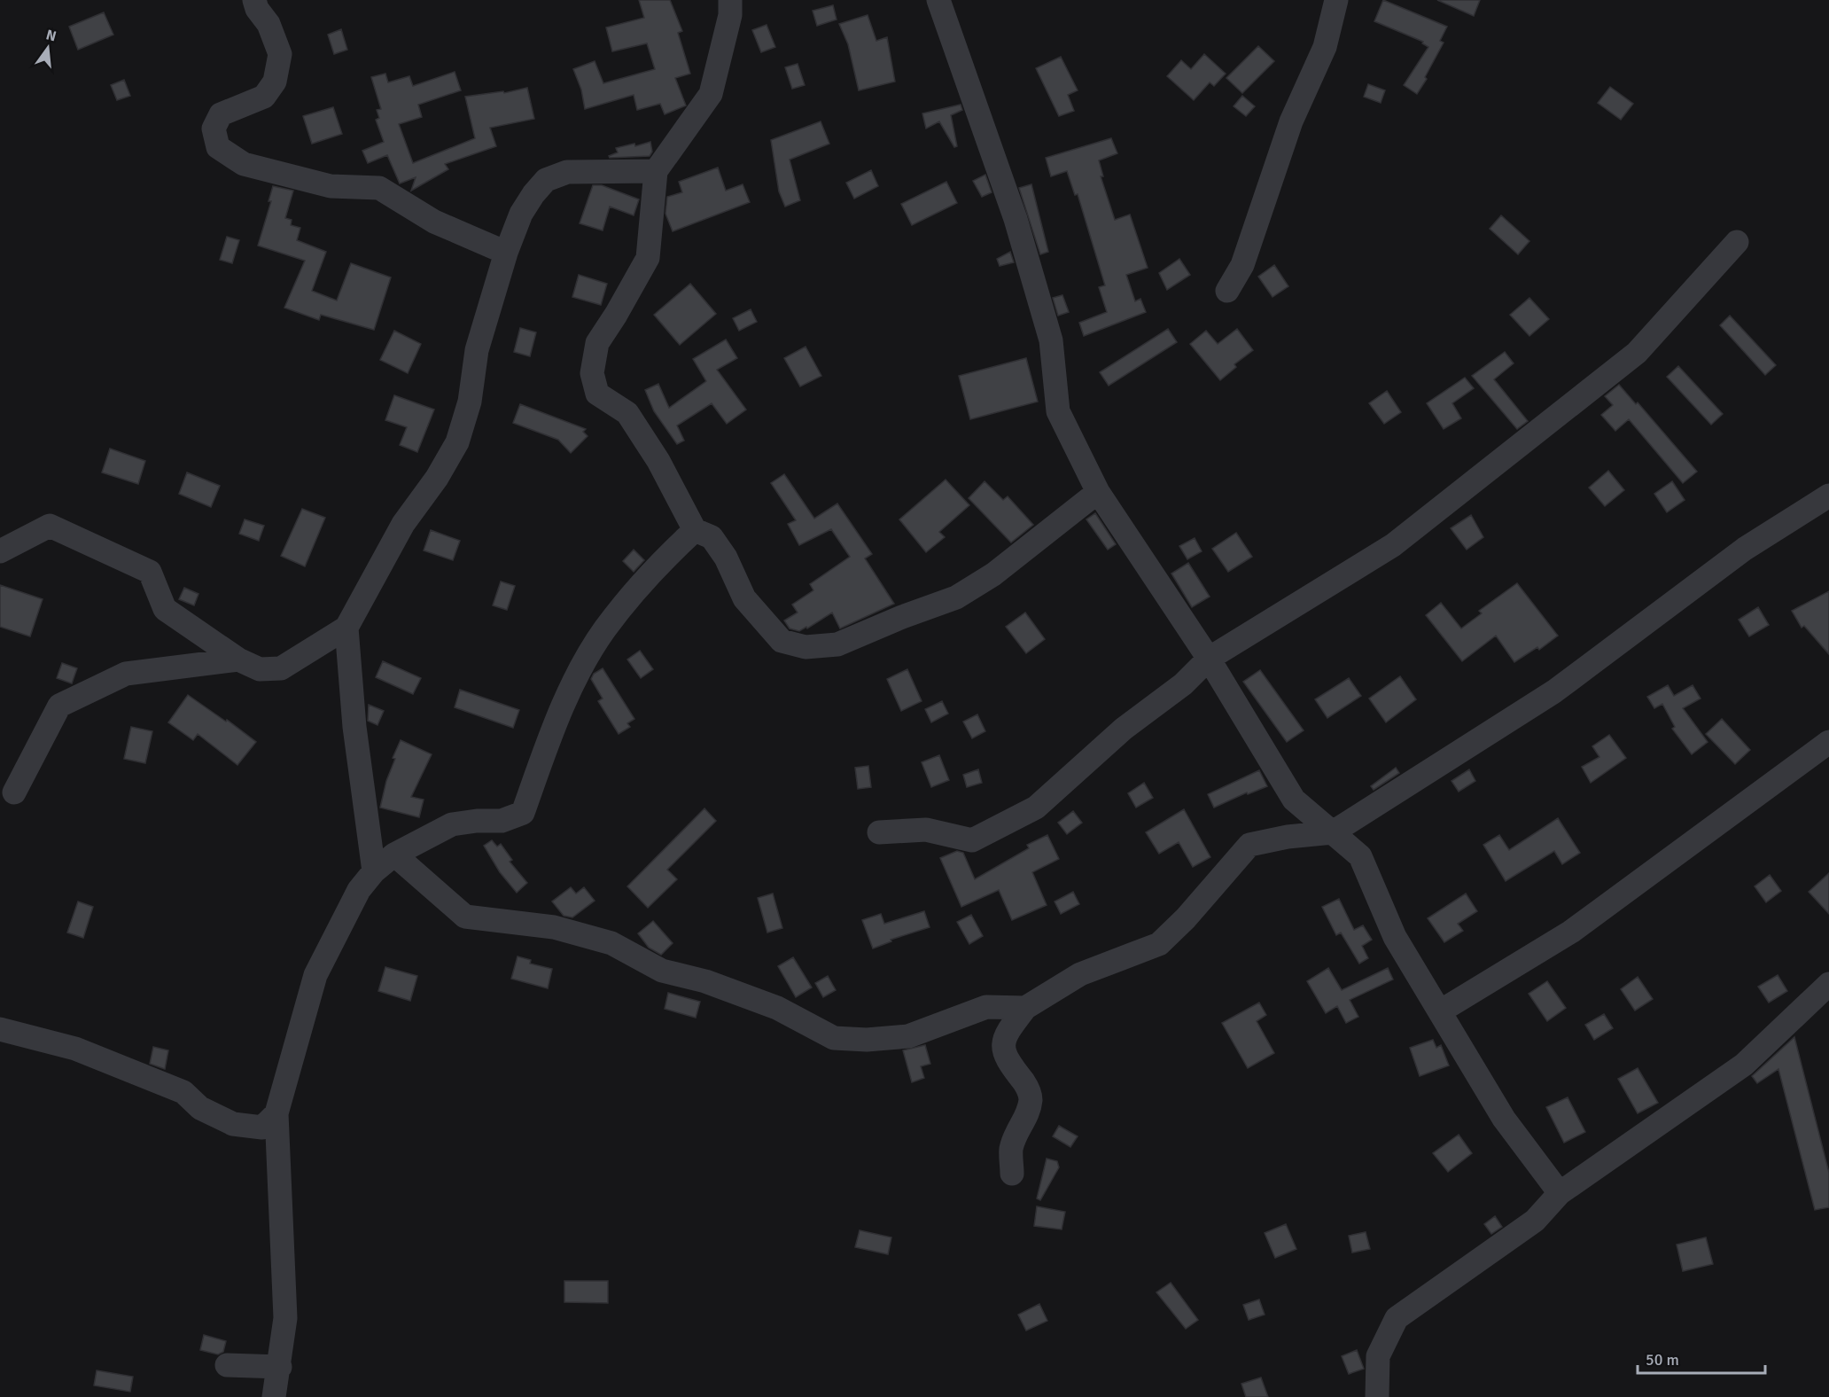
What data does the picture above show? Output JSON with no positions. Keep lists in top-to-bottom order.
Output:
{
  "scale_bar": "50 m",
  "north": "top"
}
